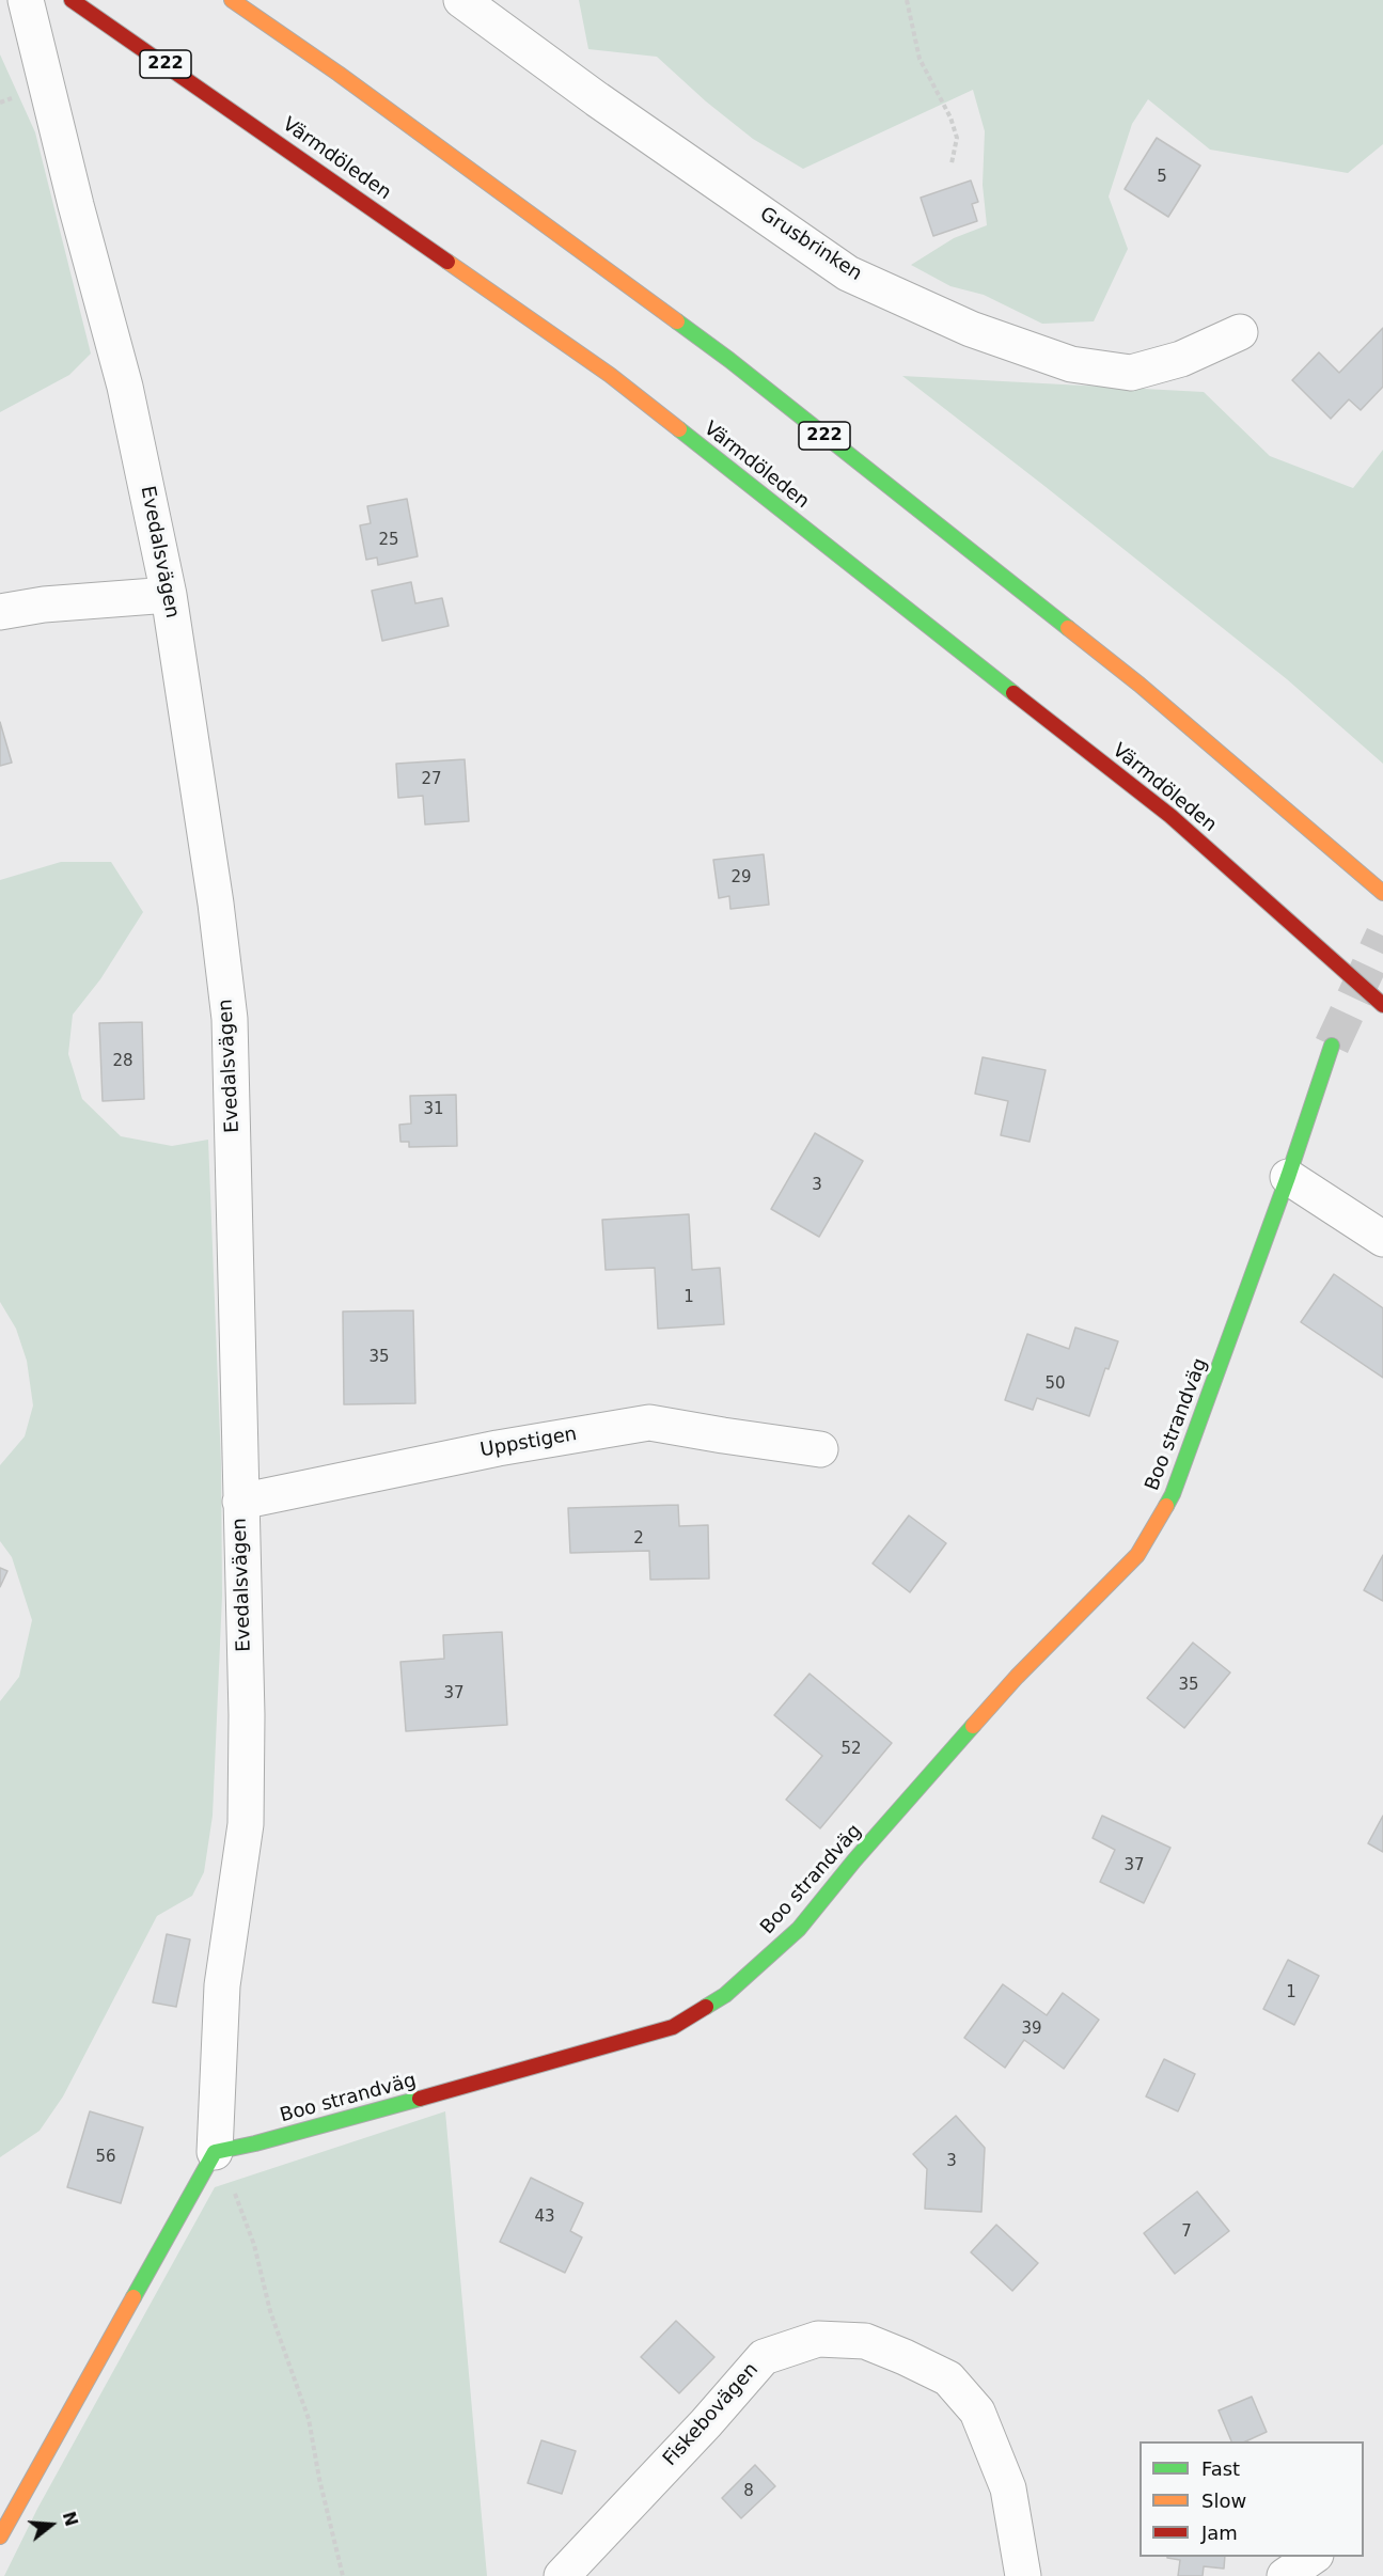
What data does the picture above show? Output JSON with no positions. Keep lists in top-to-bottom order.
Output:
{
  "streets": {
    "main road": ["222", "Värmdöleden", "Boo strandväg"],
    "street": [
      "Grusbrinken",
      "Evedalsvägen",
      "Uppstigen",
      "Fiskebovägen"
    ]
  },
  "crossings": [
    ["Evedalsvägen", "Boo strandväg"],
    ["Evedalsvägen", "Uppstigen"]
  ],
  "house_numbers": [
    "5",
    "25",
    "27",
    "29",
    "28",
    "31",
    "3",
    "1",
    "35",
    "50",
    "2",
    "35",
    "37",
    "52",
    "37",
    "1",
    "39",
    "56",
    "3",
    "43",
    "7",
    "8"
  ],
  "legend": ["Fast", "Slow", "Jam"],
  "north": "right"
}
